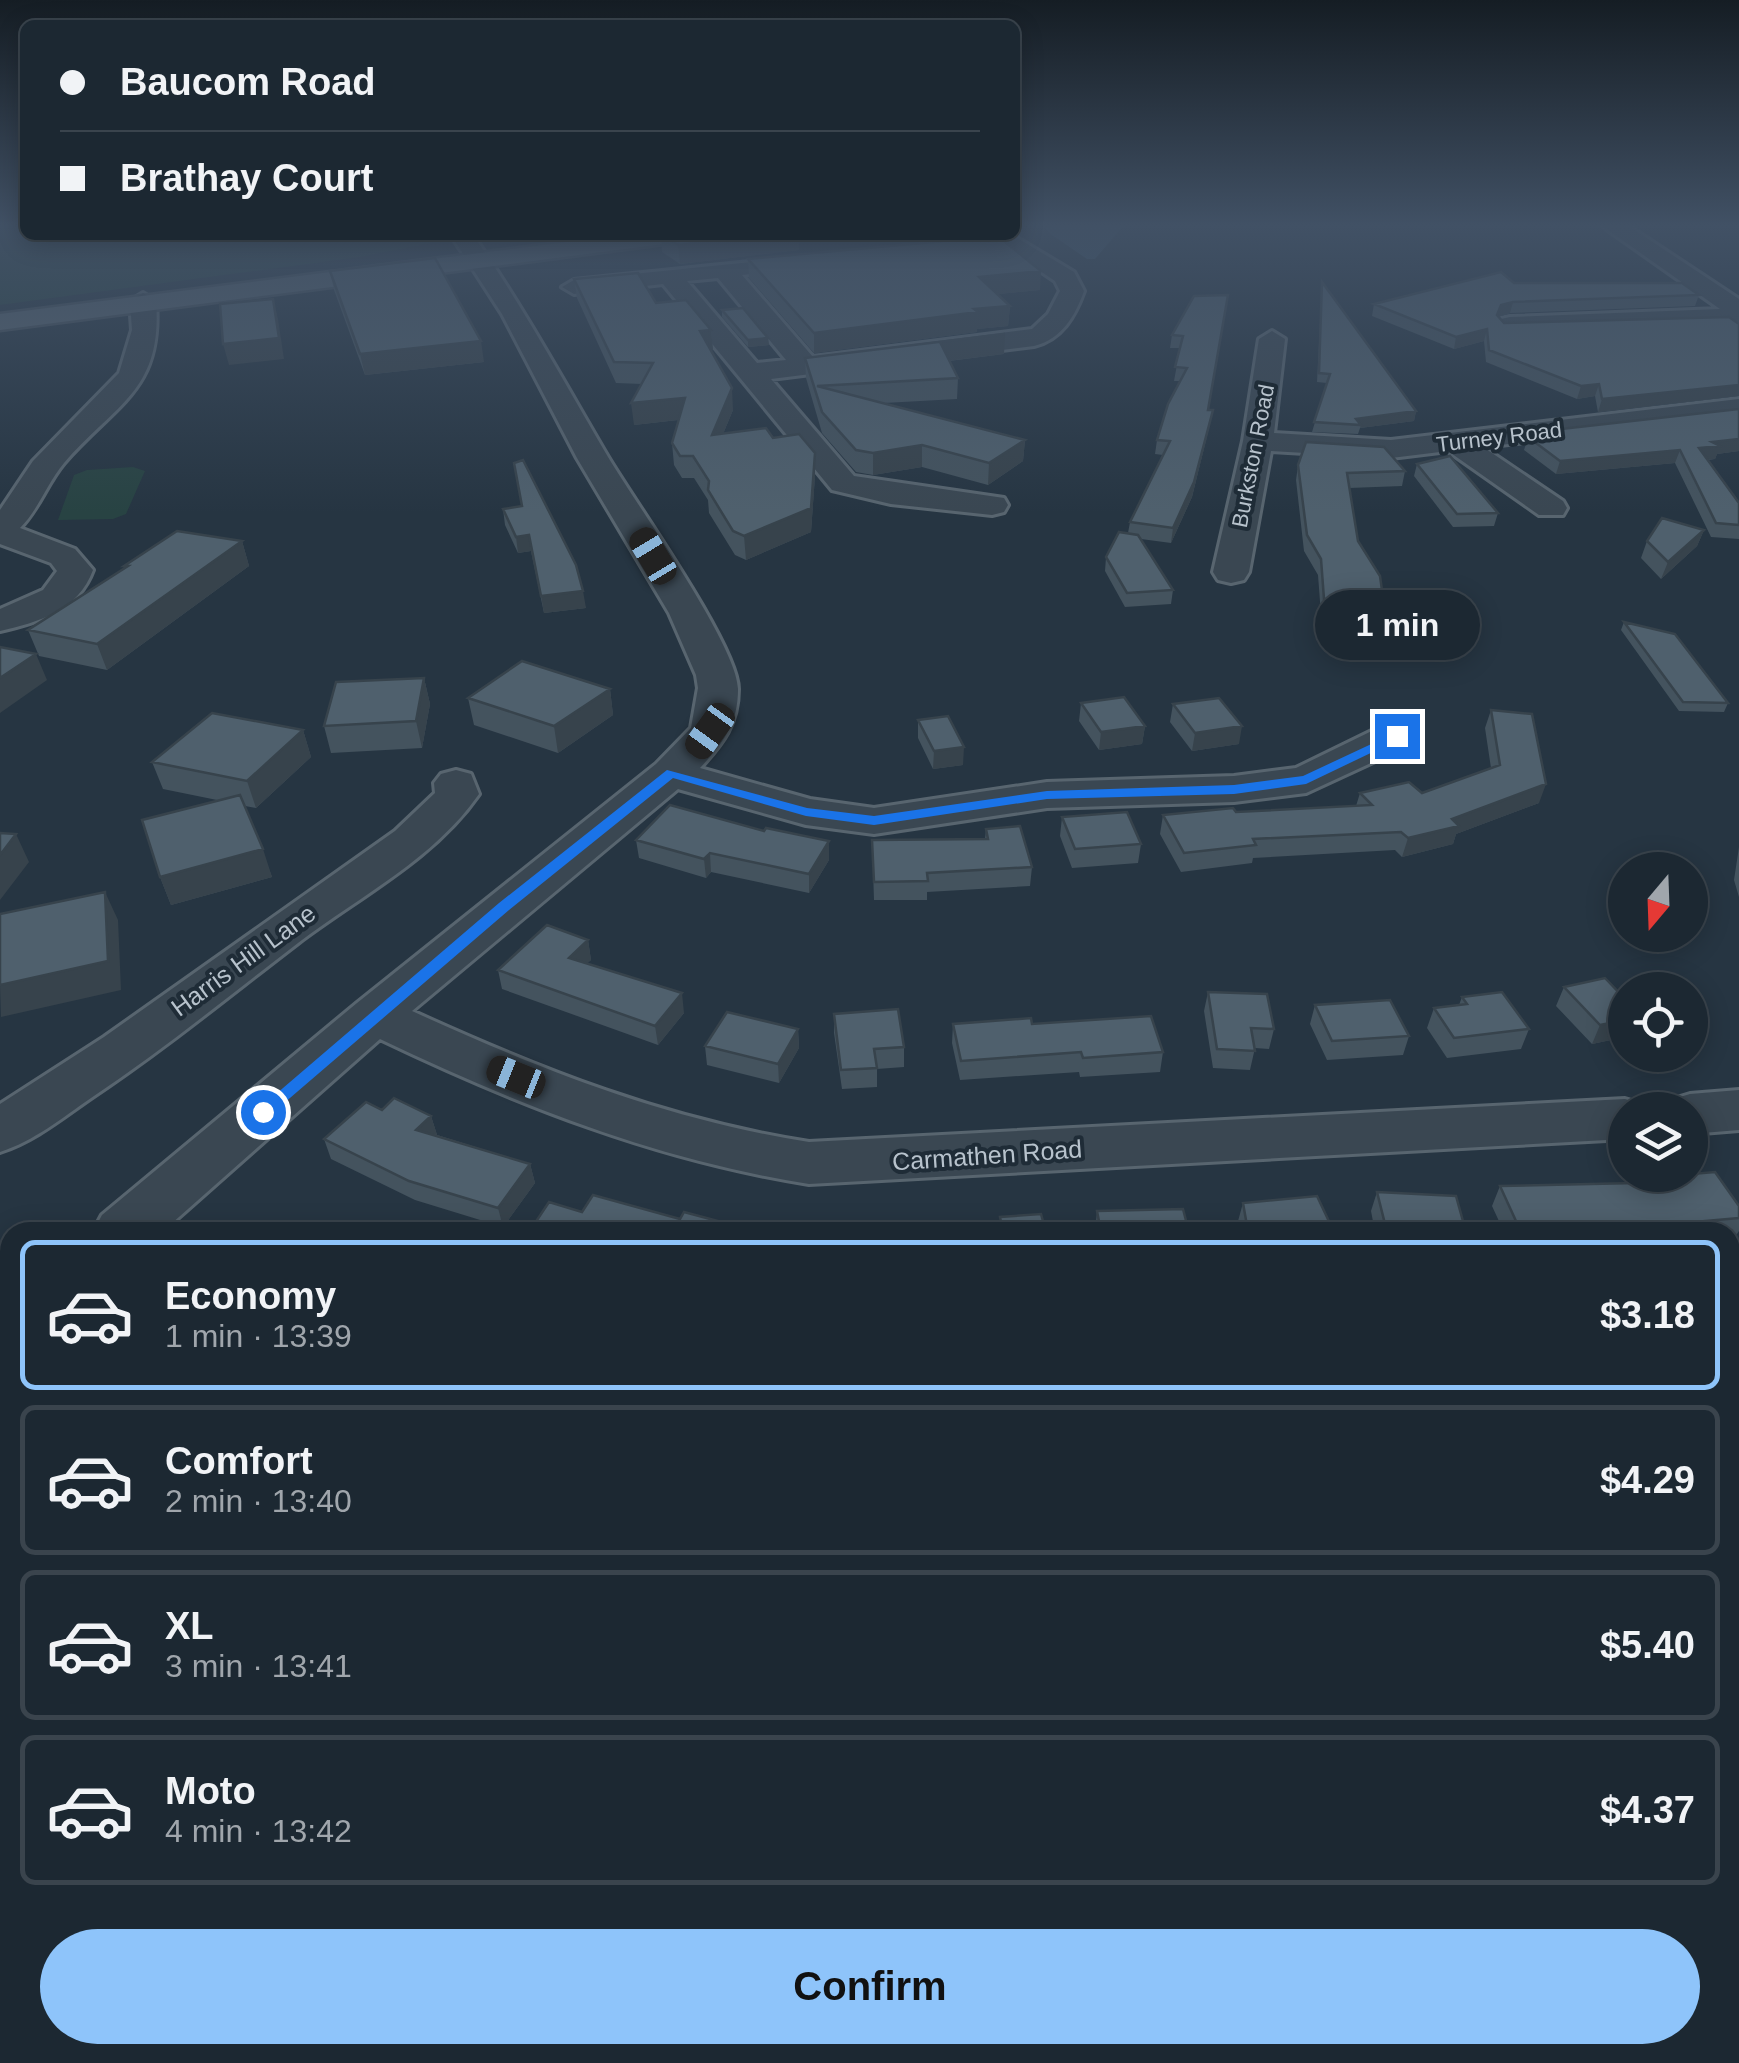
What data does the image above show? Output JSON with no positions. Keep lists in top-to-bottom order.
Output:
{
  "streets": {
    "street": [
      "Turney Road",
      "Burkston Road",
      "Harris Hill Lane",
      "Carmathen Road"
    ]
  },
  "crossings": [
    ["Turney Road", "Burkston Road"]
  ],
  "north": "bottom",
  "page": {
    "banner": ["Baucom Road", "Brathay Court"],
    "bubble": "1 min",
    "list": [
      {
        "name": "Economy",
        "note": "1 min · 13:39",
        "value": "$3.18"
      },
      {
        "name": "Comfort",
        "note": "2 min · 13:40",
        "value": "$4.29"
      },
      {
        "name": "XL",
        "note": "3 min · 13:41",
        "value": "$5.40"
      },
      {
        "name": "Moto",
        "note": "4 min · 13:42",
        "value": "$4.37"
      }
    ],
    "buttons": "Confirm"
  }
}
